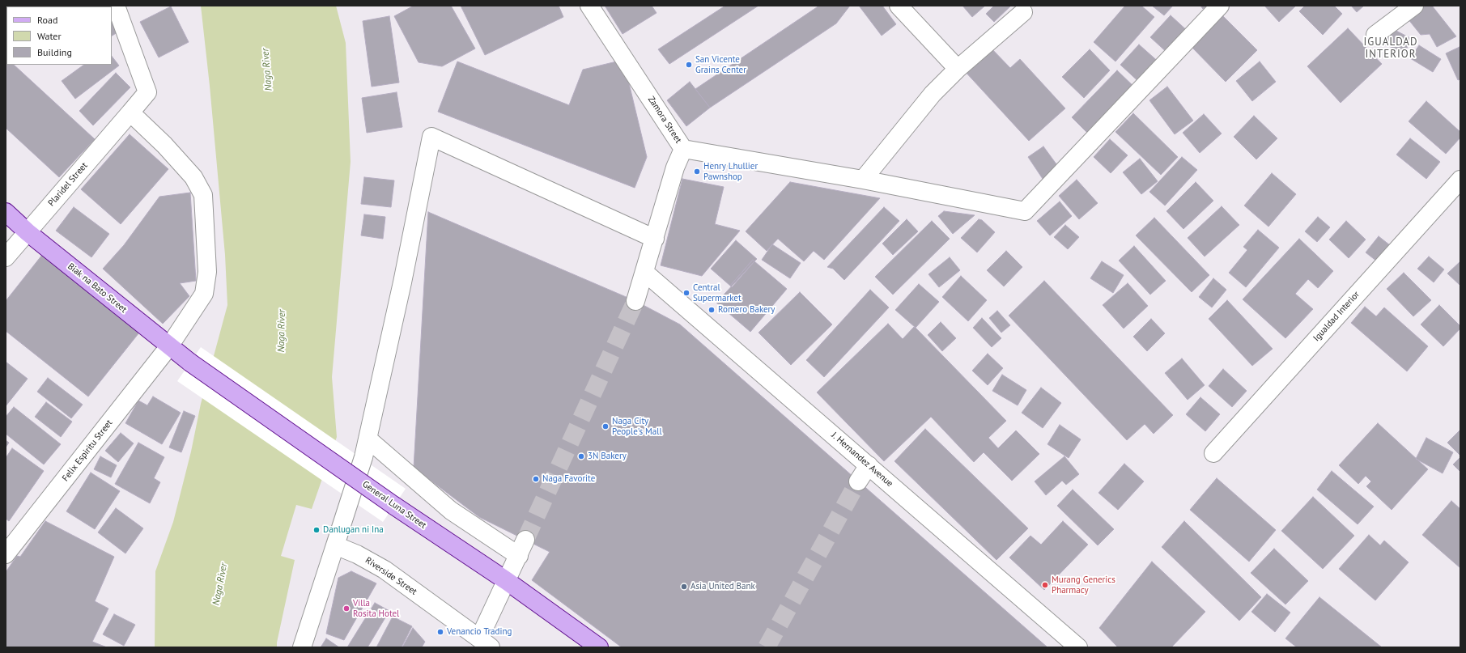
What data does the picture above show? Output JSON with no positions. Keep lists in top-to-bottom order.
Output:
{
  "streets": {
    "main road": ["Biak na Bato Street", "General Luna Street"],
    "street": [
      "Zamora Street",
      "Plaridel Street",
      "Igualdad Interior",
      "Felix Espiritu Street",
      "J. Hernandez Avenue",
      "Riverside Street"
    ]
  },
  "crossings": [
    ["Zamora Street", "J. Hernandez Avenue"],
    ["Plaridel Street", "Biak na Bato Street"],
    ["Plaridel Street", "Felix Espiritu Street"],
    ["Biak na Bato Street", "Felix Espiritu Street"],
    ["Biak na Bato Street", "General Luna Street"],
    ["General Luna Street", "Riverside Street"]
  ],
  "districts": ["IGUALDAD INTERIOR"],
  "water": ["Naga River"],
  "places": [
    "San Vicente Grains Center",
    "Henry Lhullier Pawnshop",
    "Central Supermarket",
    "Romero Bakery",
    "Naga City People's Mall",
    "3N Bakery",
    "Naga Favorite",
    "Danlugan ni Ina",
    "Murang Generics Pharmacy",
    "Asia United Bank",
    "Villa Rosita Hotel",
    "Venancio Trading"
  ],
  "legend": ["Road", "Water", "Building"]
}
